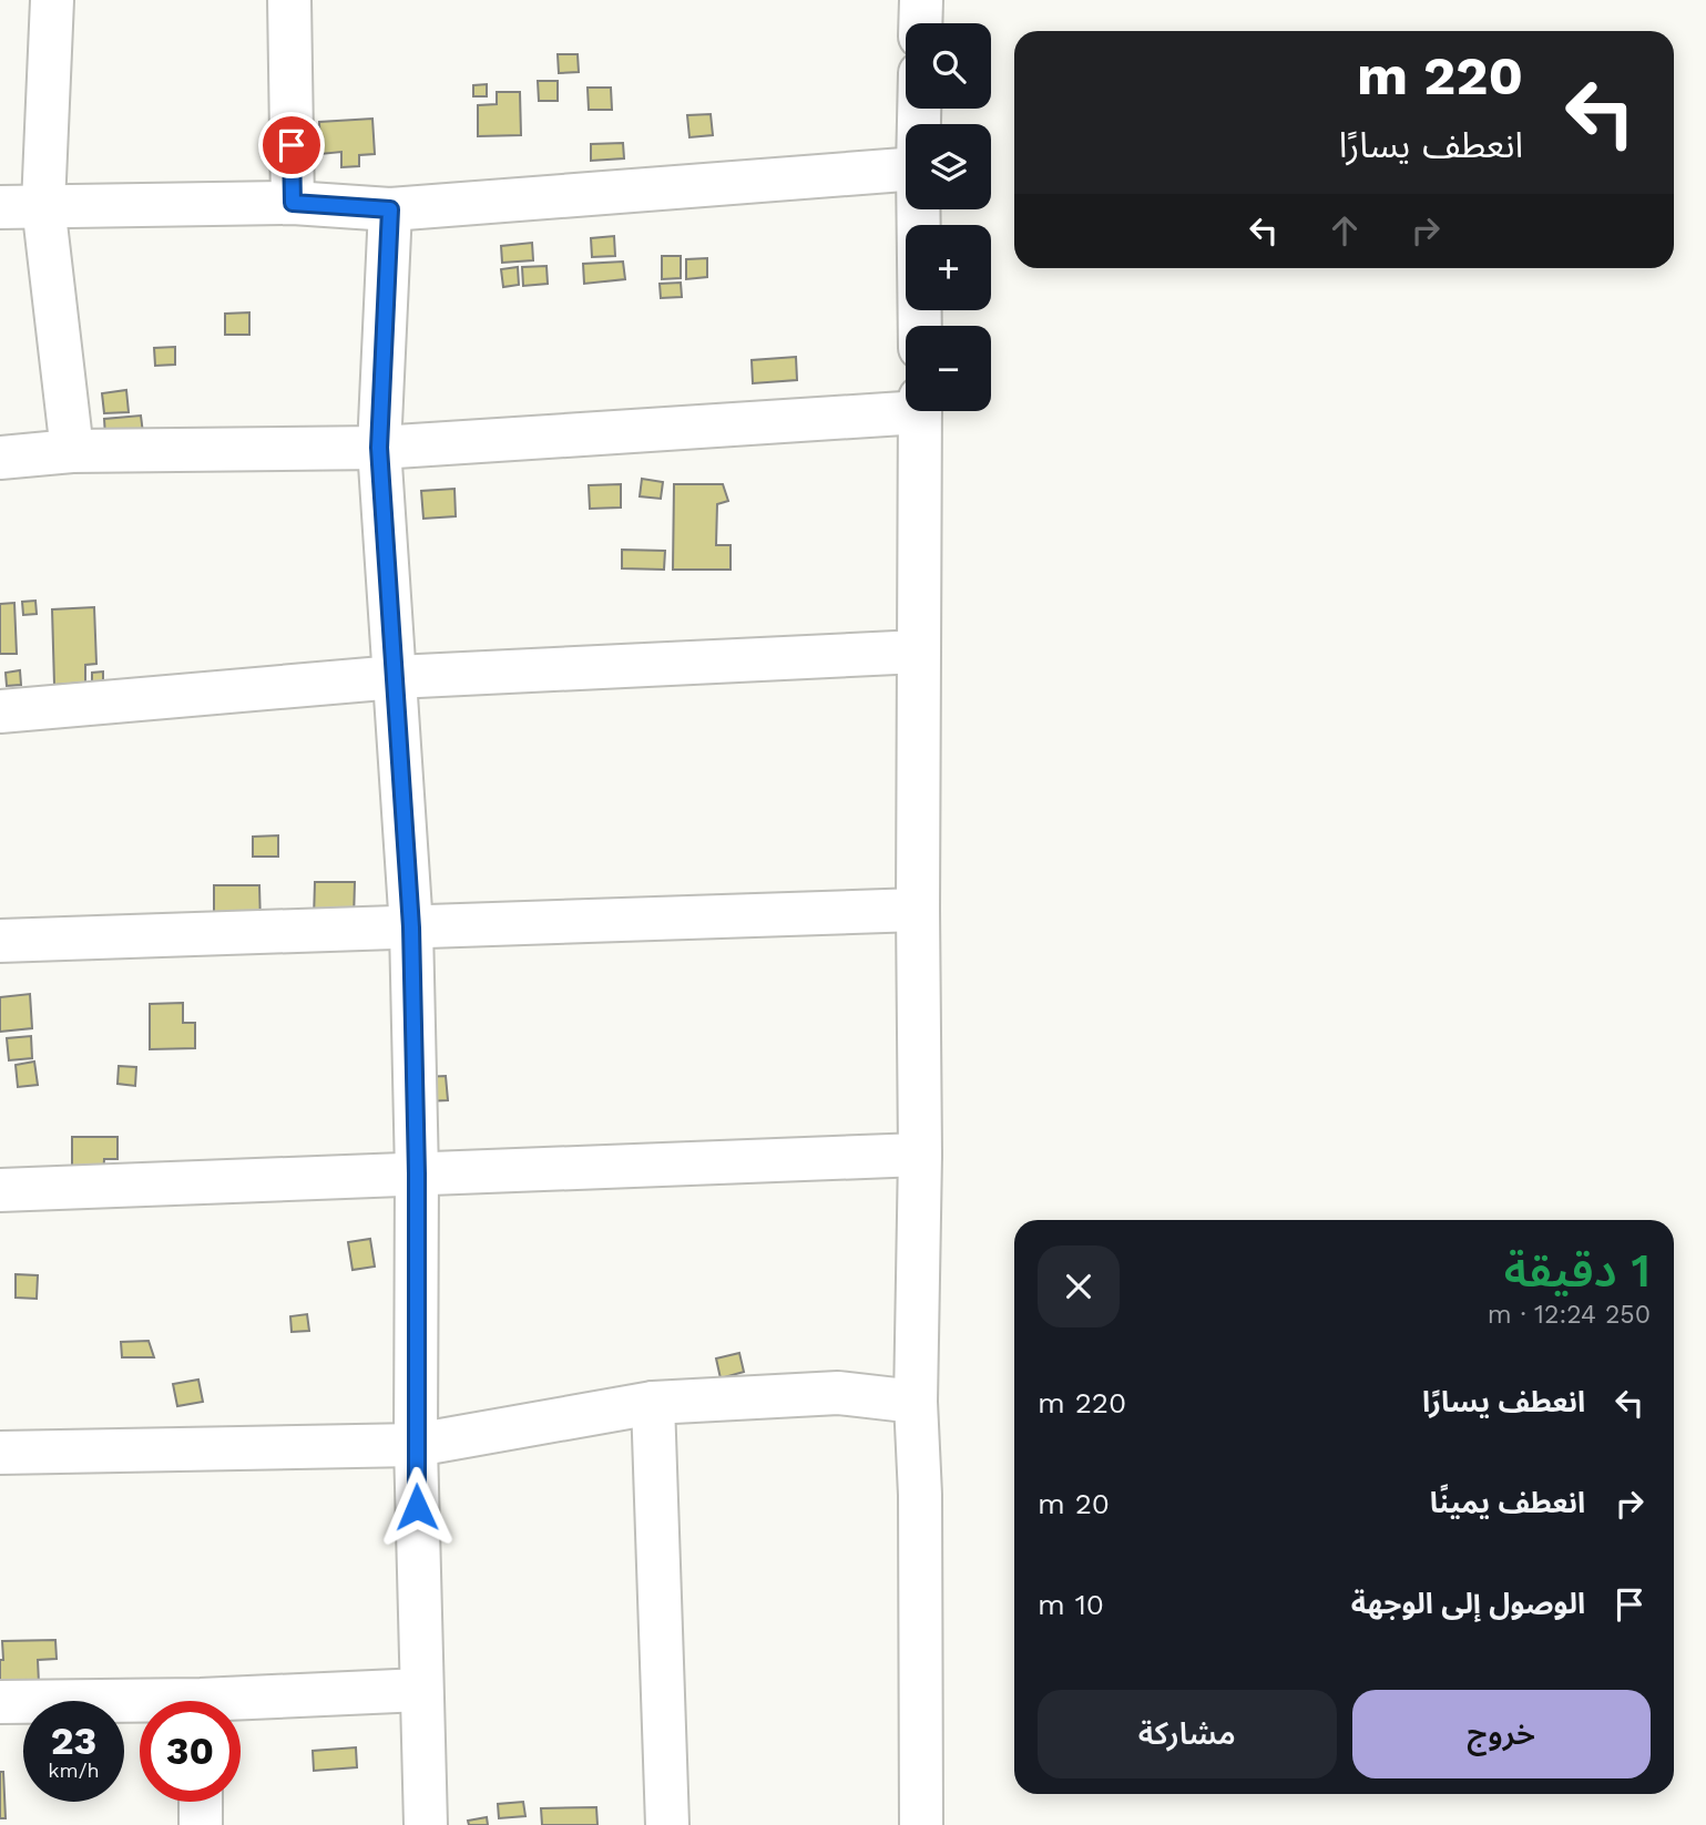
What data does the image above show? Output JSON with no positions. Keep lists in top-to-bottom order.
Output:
{
  "page": {
    "map_buttons": ["+", "−"],
    "turn": ["220 m", "انعطف يسارًا"],
    "heading": ["1 دقيقة", "250 m · 12:24"],
    "list": [
      {
        "name": "انعطف يسارًا",
        "value": "220 m"
      },
      {
        "name": "انعطف يمينًا",
        "value": "20 m"
      },
      {
        "name": "الوصول إلى الوجهة",
        "value": "10 m"
      }
    ],
    "buttons": ["خروج", "مشاركة"],
    "speed": "23 km/h",
    "limit": "30"
  }
}
